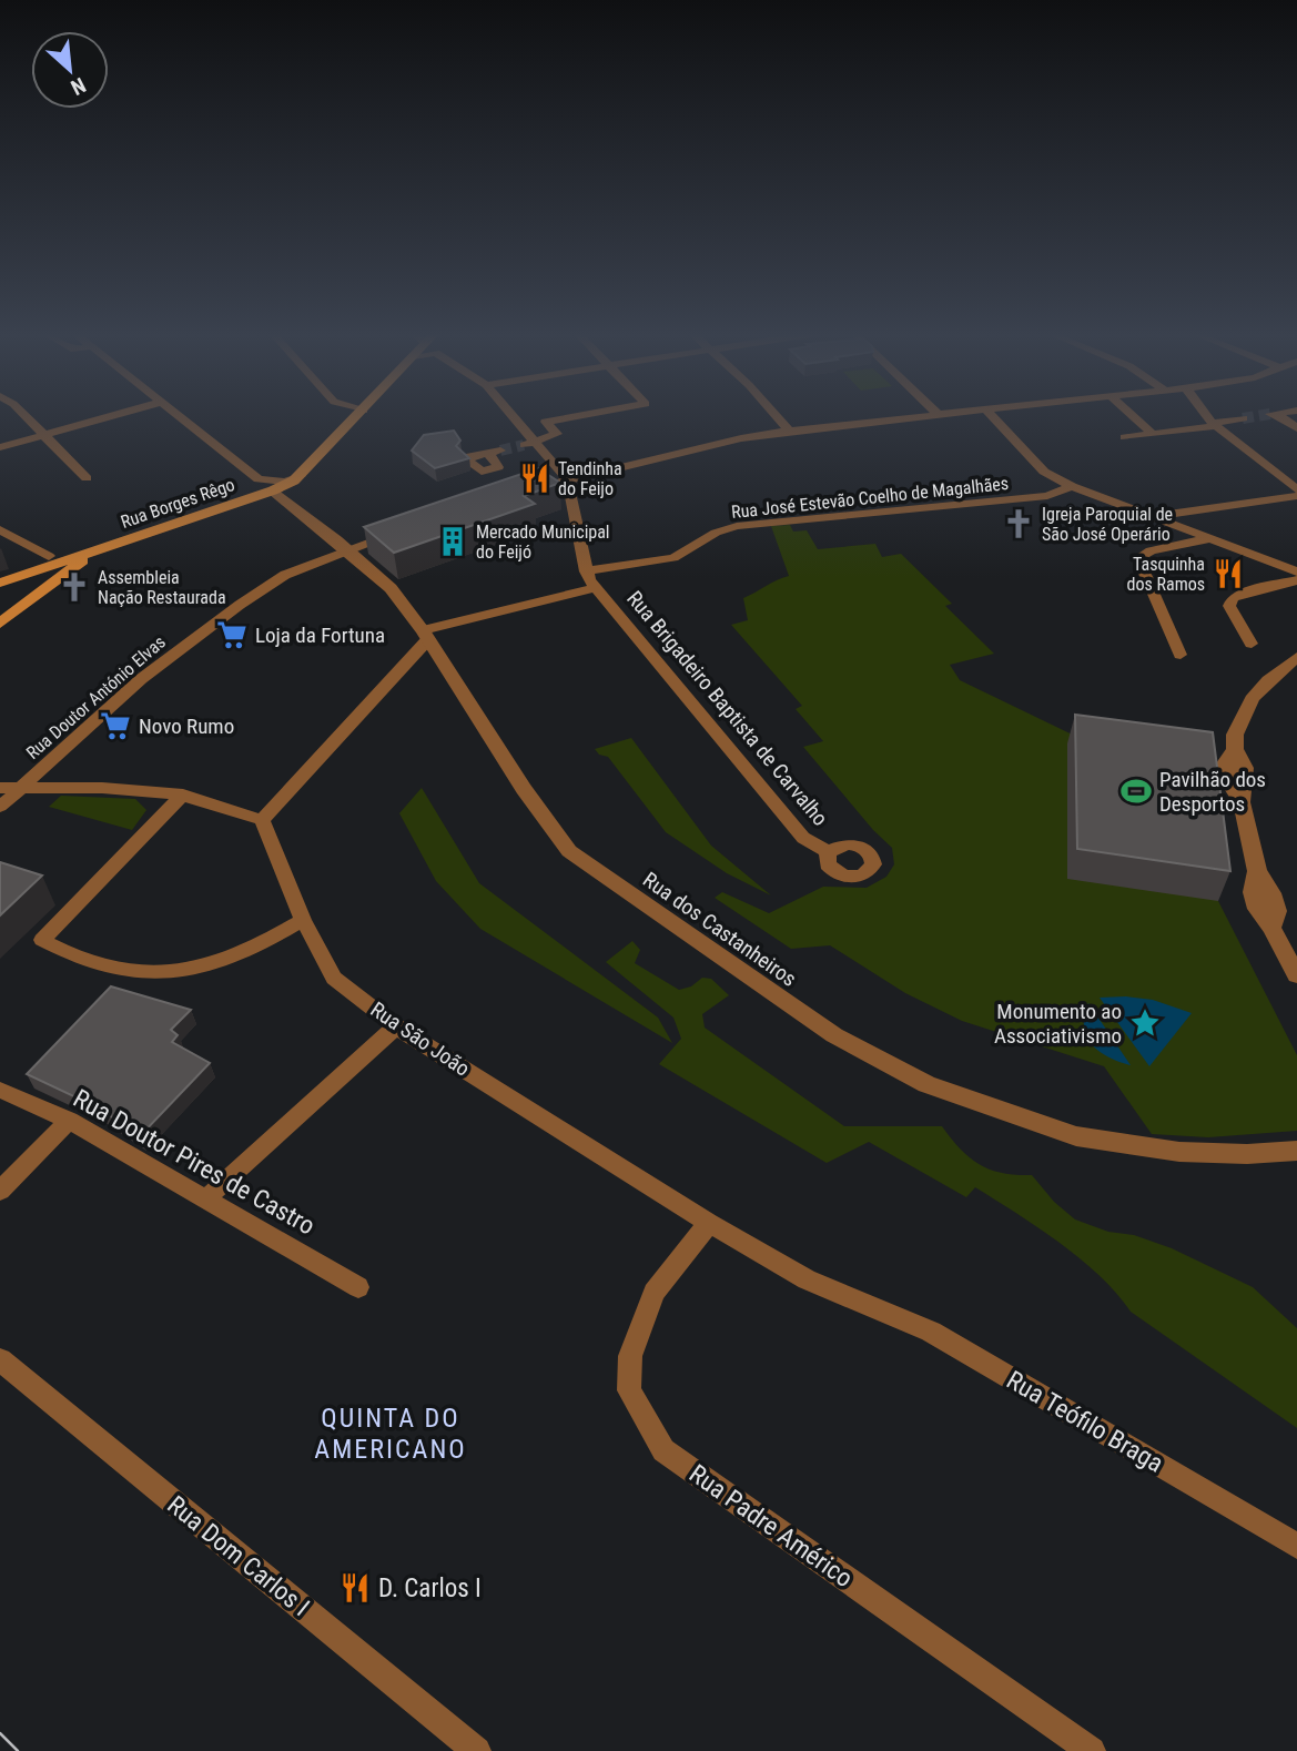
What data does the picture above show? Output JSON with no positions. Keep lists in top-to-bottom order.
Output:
{
  "streets": {
    "main road": ["Rua Borges Rêgo"],
    "street": [
      "Rua José Estevão Coelho de Magalhães",
      "Rua Doutor António Elvas",
      "Rua Brigadeiro Baptista de Carvalho",
      "Rua dos Castanheiros",
      "Rua São João",
      "Rua Doutor Pires de Castro",
      "Rua Teófilo Braga",
      "Rua Padre Américo",
      "Rua Dom Carlos I"
    ]
  },
  "crossings": [
    ["Rua José Estevão Coelho de Magalhães", "Rua Brigadeiro Baptista de Carvalho"],
    ["Rua Borges Rêgo", "Rua dos Castanheiros"],
    ["Rua Doutor António Elvas", "Rua dos Castanheiros"],
    ["Rua Brigadeiro Baptista de Carvalho", "Rua dos Castanheiros"],
    ["Rua São João", "Rua Teófilo Braga"],
    ["Rua São João", "Rua Padre Américo"]
  ],
  "districts": ["QUINTA DO AMERICANO"],
  "places": {
    "restaurant": ["Tendinha do Feijo", "Tasquinha dos Ramos", "D. Carlos I"],
    "church": ["Igreja Paroquial de São José Operário", "Assembleia Nação Restaurada"],
    "building": ["Mercado Municipal do Feijó"],
    "supermarket": ["Loja da Fortuna", "Novo Rumo"],
    "sports": ["Pavilhão dos Desportos"],
    "place": ["Monumento ao Associativismo"]
  },
  "north": "bottom right"
}
